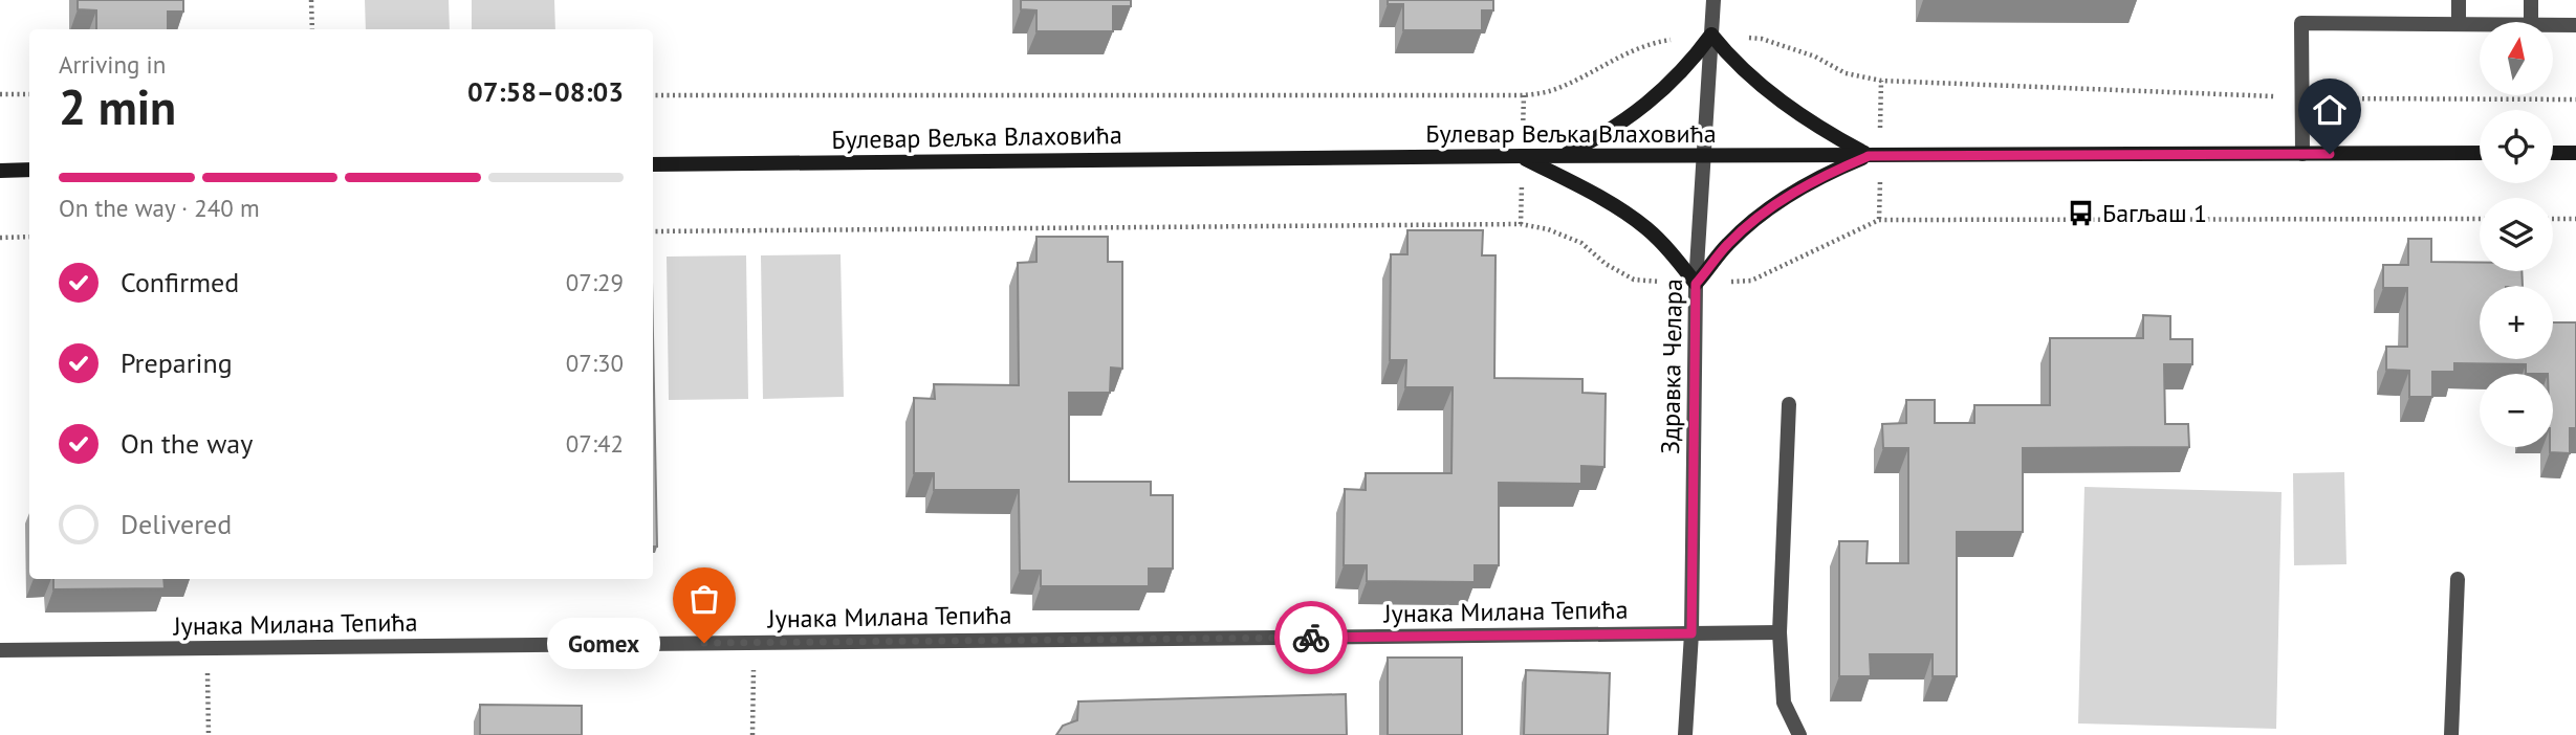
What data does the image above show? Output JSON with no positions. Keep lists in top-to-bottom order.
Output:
{
  "streets": {
    "main road": ["Булевар Вељка Влаховића"],
    "street": ["Здравка Челара", "Јунака Милана Тепића"]
  },
  "crossings": [
    ["Булевар Вељка Влаховића", "Здравка Челара"],
    ["Здравка Челара", "Јунака Милана Тепића"]
  ],
  "places": {
    "bus stop": ["Багљаш 1"],
    "other": ["Gomex"]
  },
  "north": "top",
  "page": {
    "map_buttons": ["+", "−"],
    "heading": ["2 min", "Arriving in", "07:58–08:03"],
    "bar": "On the way · 240 m",
    "list": [
      ["Confirmed", "07:29"],
      ["Preparing", "07:30"],
      ["On the way", "07:42"],
      "Delivered"
    ],
    "bubble": "Gomex"
  }
}
